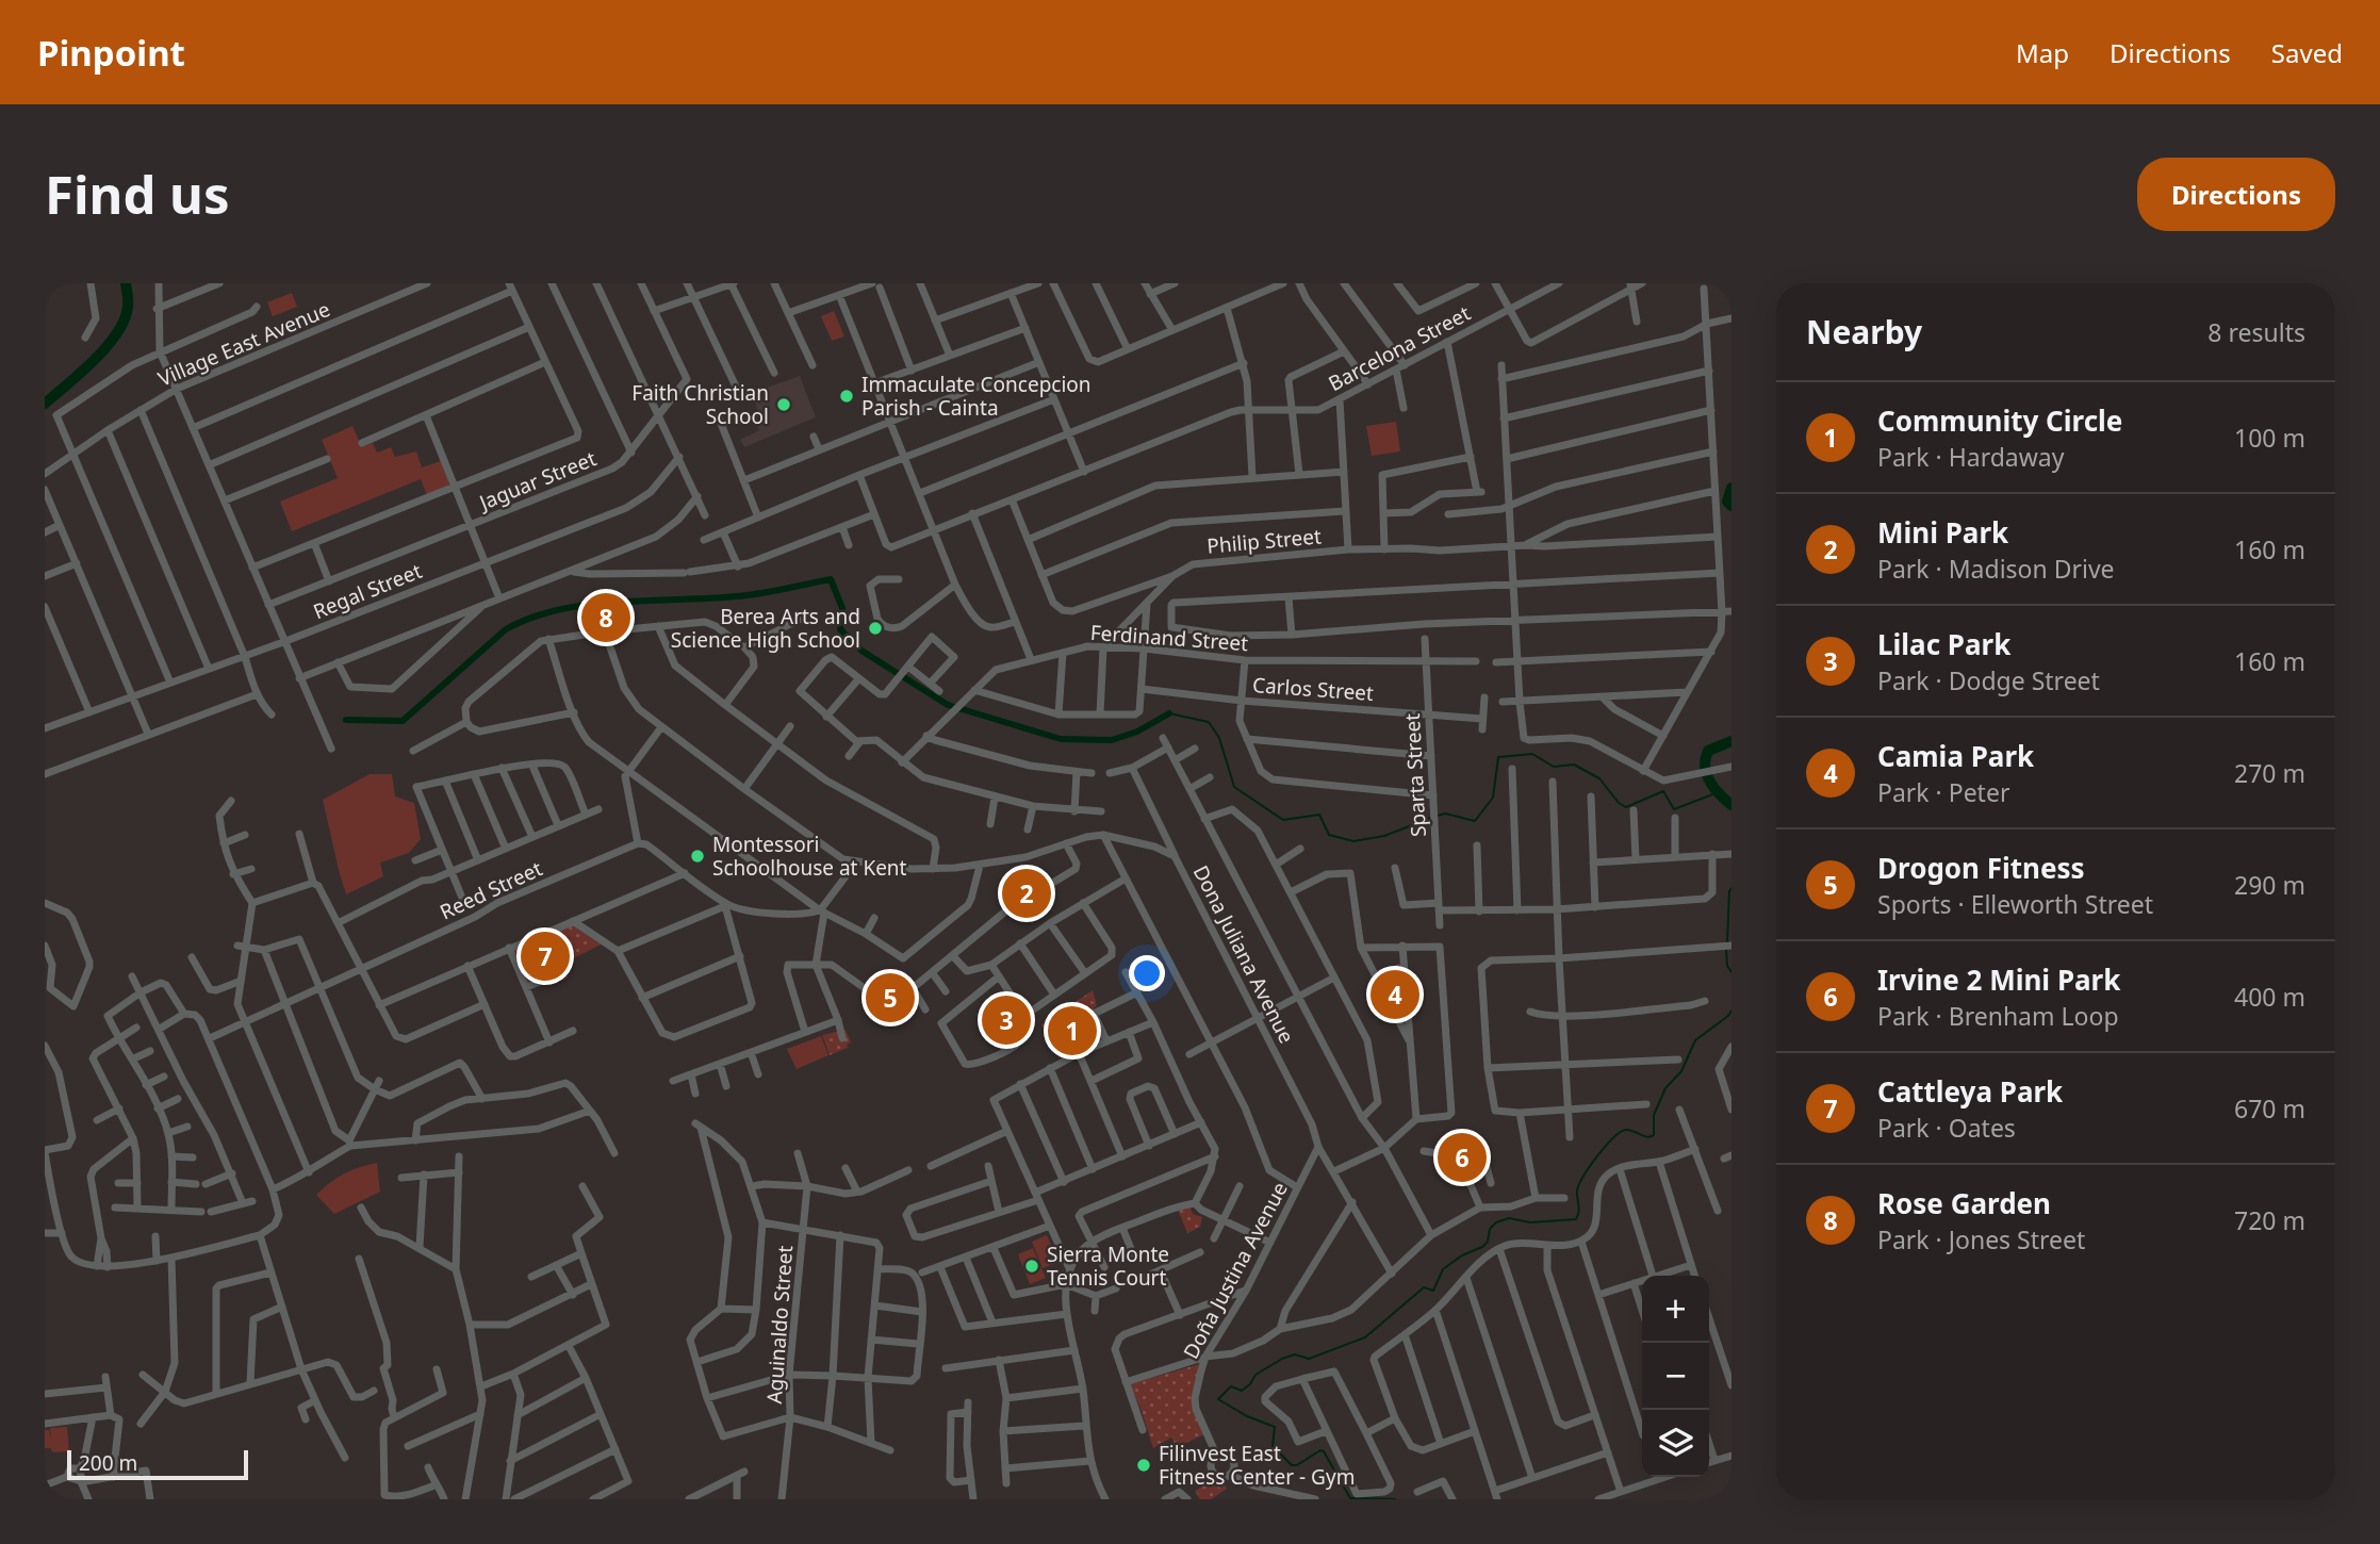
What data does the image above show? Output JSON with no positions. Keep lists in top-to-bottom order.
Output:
{
  "streets": {
    "street": [
      "Village East Avenue",
      "Barcelona Street",
      "Jaguar Street",
      "Philip Street",
      "Regal Street",
      "Ferdinand Street",
      "Carlos Street",
      "Sparta Street",
      "Reed Street",
      "Dona Juliana Avenue",
      "Doña Justina Avenue",
      "Aguinaldo Street"
    ]
  },
  "crossings": [
    ["Philip Street", "Ferdinand Street"],
    ["Ferdinand Street", "Sparta Street"],
    ["Carlos Street", "Sparta Street"],
    ["Dona Juliana Avenue", "Doña Justina Avenue"]
  ],
  "places": [
    "Immaculate Concepcion Parish - Cainta",
    "Faith Christian School",
    "Berea Arts and Science High School",
    "Montessori Schoolhouse at Kent",
    "Sierra Monte Tennis Court",
    "Filinvest East Fitness Center - Gym"
  ],
  "scale_bar": "200 m",
  "page": {
    "header": "Pinpoint",
    "nav": ["Map", "Directions", "Saved"],
    "buttons": "Directions",
    "title": "Find us",
    "heading": ["Nearby", "8 results"],
    "list": [
      {
        "mark": "1",
        "name": "Community Circle",
        "note": "Park · Hardaway",
        "value": "100 m"
      },
      {
        "mark": "2",
        "name": "Mini Park",
        "note": "Park · Madison Drive",
        "value": "160 m"
      },
      {
        "mark": "3",
        "name": "Lilac Park",
        "note": "Park · Dodge Street",
        "value": "160 m"
      },
      {
        "mark": "4",
        "name": "Camia Park",
        "note": "Park · Peter",
        "value": "270 m"
      },
      {
        "mark": "5",
        "name": "Drogon Fitness",
        "note": "Sports · Elleworth Street",
        "value": "290 m"
      },
      {
        "mark": "6",
        "name": "Irvine 2 Mini Park",
        "note": "Park · Brenham Loop",
        "value": "400 m"
      },
      {
        "mark": "7",
        "name": "Cattleya Park",
        "note": "Park · Oates",
        "value": "670 m"
      },
      {
        "mark": "8",
        "name": "Rose Garden",
        "note": "Park · Jones Street",
        "value": "720 m"
      }
    ],
    "pins": [
      "8",
      "2",
      "7",
      "4",
      "5",
      "3",
      "1",
      "6"
    ],
    "map_buttons": ["+", "−"],
    "scale": "200 m"
  }
}
